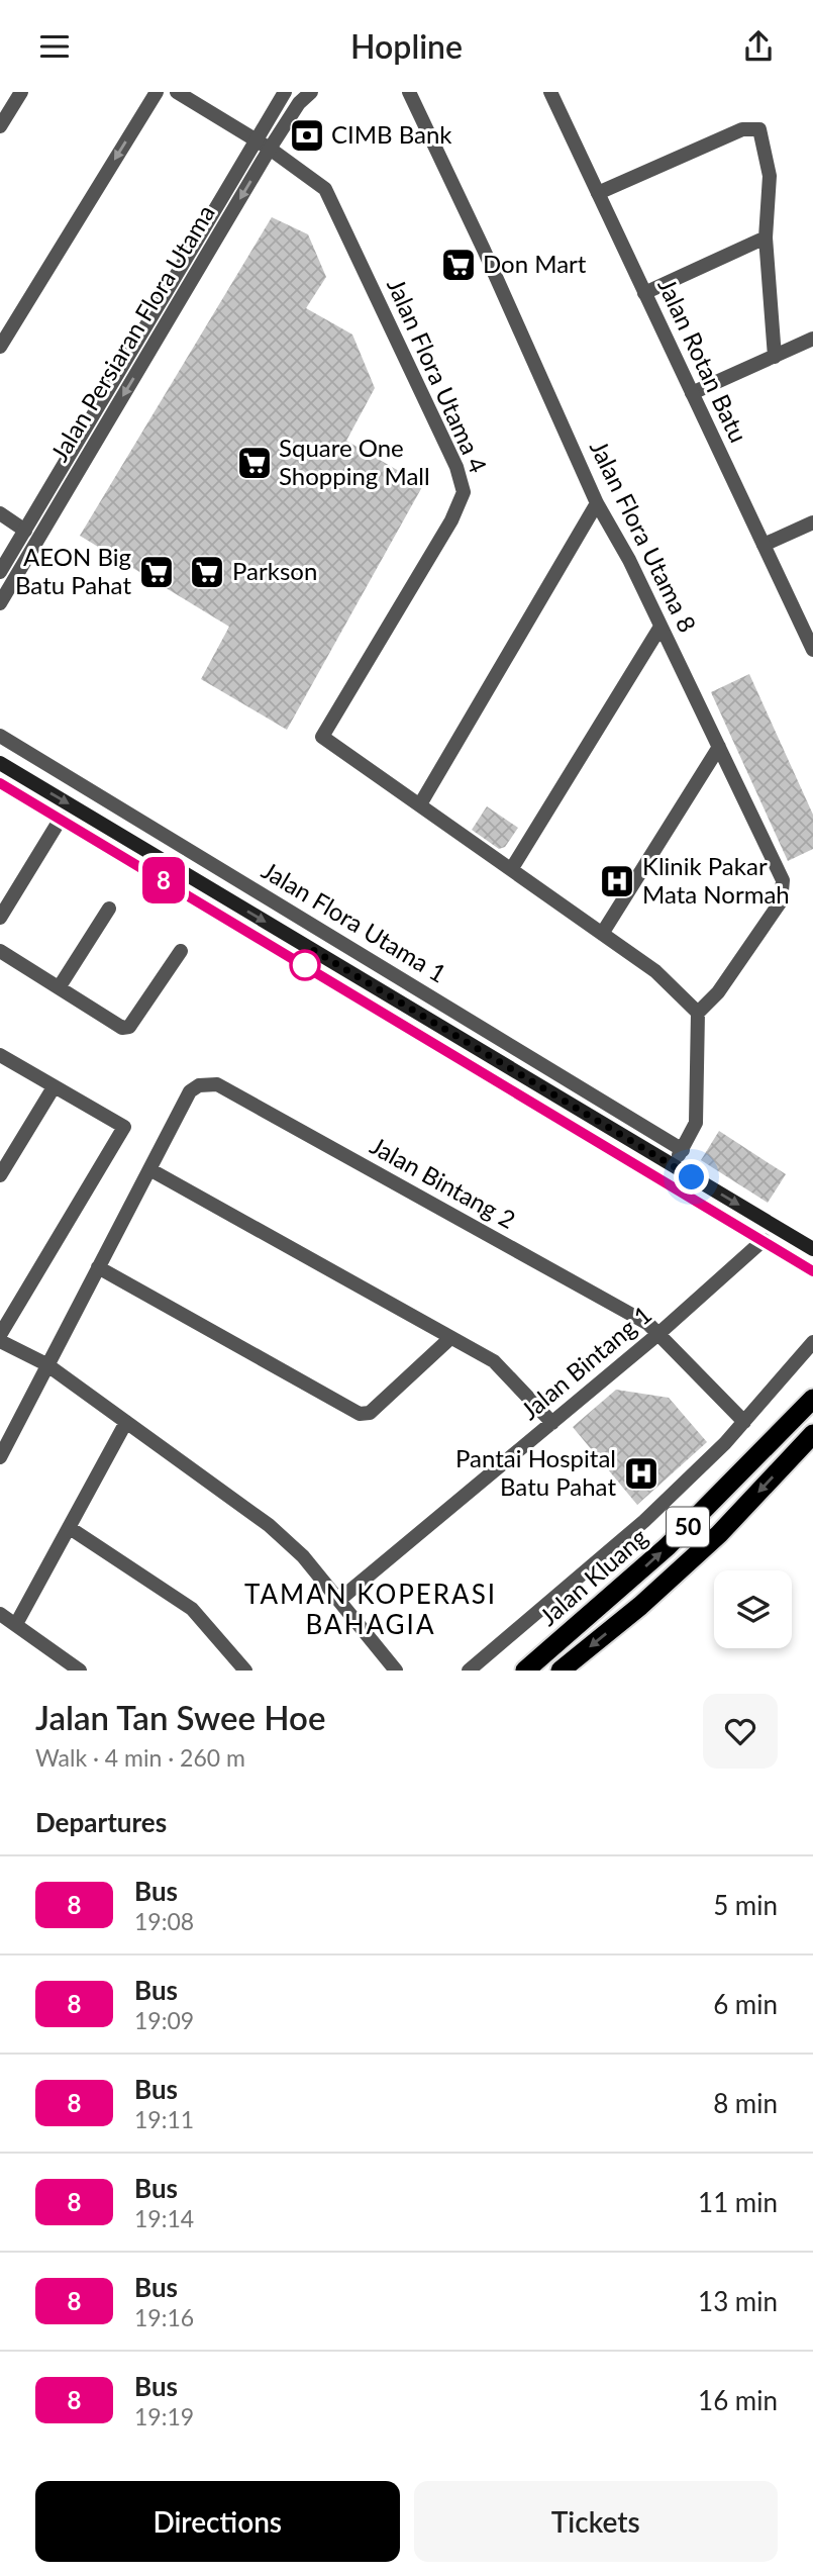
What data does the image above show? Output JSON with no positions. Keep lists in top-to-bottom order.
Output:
{
  "streets": {
    "highway": ["50", "Jalan Kluang"],
    "street": [
      "Jalan Persiaran Flora Utama",
      "Jalan Rotan Batu",
      "Jalan Flora Utama 4",
      "Jalan Flora Utama 8",
      "Jalan Flora Utama 1",
      "Jalan Bintang 2",
      "Jalan Bintang 1"
    ]
  },
  "crossings": [
    ["Jalan Persiaran Flora Utama", "Jalan Flora Utama 4"],
    ["Jalan Bintang 2", "Jalan Bintang 1"]
  ],
  "districts": ["TAMAN KOPERASI BAHAGIA"],
  "places": {
    "bank": ["CIMB Bank"],
    "supermarket": [
      "Don Mart",
      "Square One Shopping Mall",
      "AEON Big Batu Pahat",
      "Parkson"
    ],
    "hospital": ["Klinik Pakar Mata Normah", "Pantai Hospital Batu Pahat"]
  },
  "lines": ["bus line 8"],
  "page": {
    "header": "Hopline",
    "on_map": "8",
    "heading": [
      ["Jalan Tan Swee Hoe", "Walk · 4 min · 260 m"],
      "Departures"
    ],
    "list": [
      {
        "mark": "8",
        "name": "Bus",
        "note": "19:08",
        "value": "5 min"
      },
      {
        "mark": "8",
        "name": "Bus",
        "note": "19:09",
        "value": "6 min"
      },
      {
        "mark": "8",
        "name": "Bus",
        "note": "19:11",
        "value": "8 min"
      },
      {
        "mark": "8",
        "name": "Bus",
        "note": "19:14",
        "value": "11 min"
      },
      {
        "mark": "8",
        "name": "Bus",
        "note": "19:16",
        "value": "13 min"
      },
      {
        "mark": "8",
        "name": "Bus",
        "note": "19:19",
        "value": "16 min"
      }
    ],
    "buttons": ["Directions", "Tickets"]
  }
}
